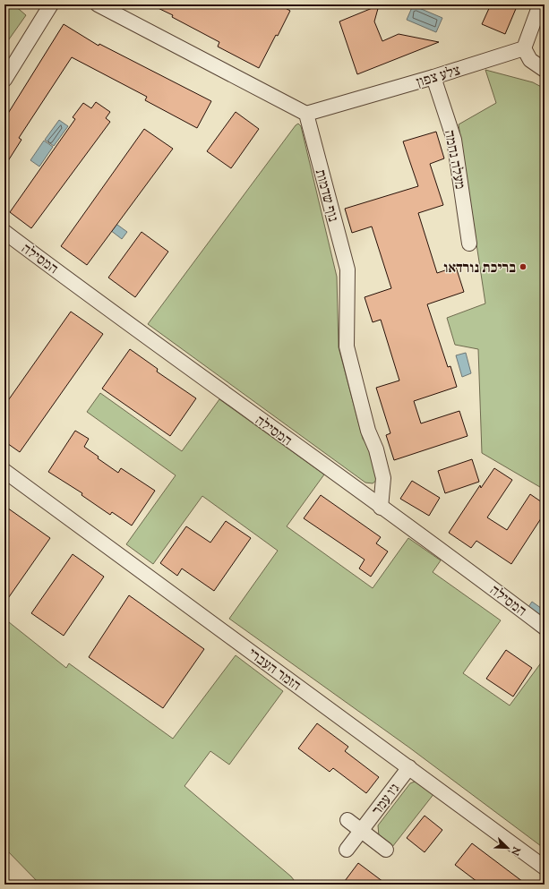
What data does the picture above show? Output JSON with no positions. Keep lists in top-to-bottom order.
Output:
{
  "streets": {
    "street": [
      "צלע צפון",
      "מעלה נחמה",
      "נוף שדמות",
      "המסילה",
      "הזמר העברי",
      "ג׳ו עמר"
    ]
  },
  "crossings": [
    ["צלע צפון", "מעלה נחמה"],
    ["צלע צפון", "נוף שדמות"],
    ["נוף שדמות", "המסילה"],
    ["הזמר העברי", "ג׳ו עמר"]
  ],
  "places": ["בריכת נורדאו"],
  "north": "bottom right"
}
